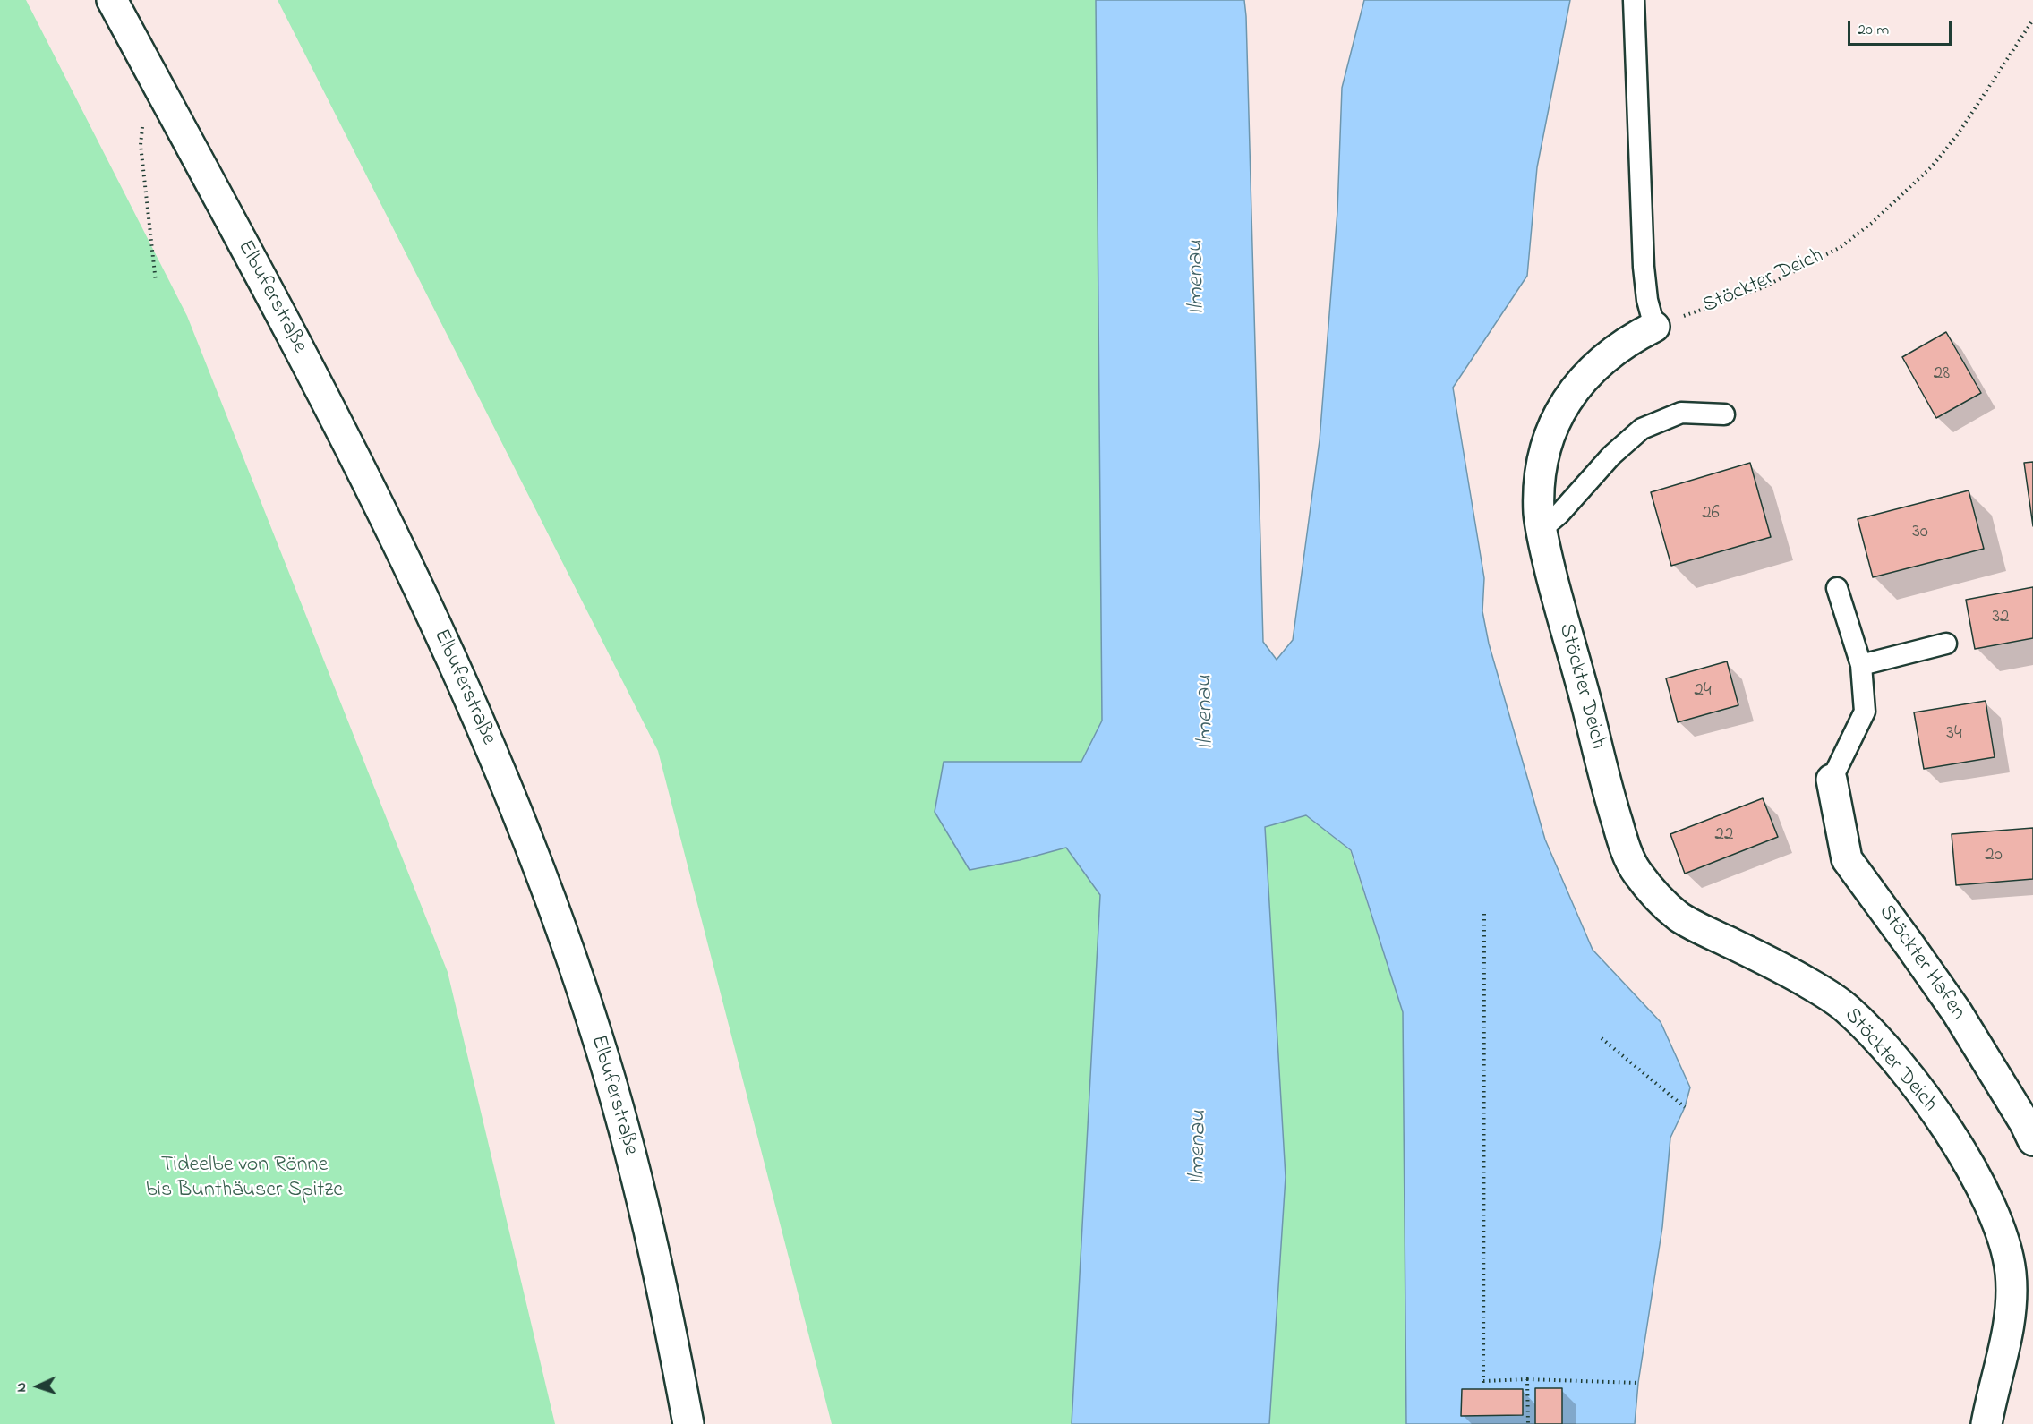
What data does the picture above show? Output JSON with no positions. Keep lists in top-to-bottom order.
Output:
{
  "streets": {
    "street": ["Stöckter Deich", "Elbuferstraße", "Stöckter Hafen"]
  },
  "water": ["Ilmenau"],
  "parks": ["Tideelbe von Rönne bis Bunthäuser Spitze"],
  "house_numbers": [
    "28",
    "26",
    "30",
    "32",
    "24",
    "34",
    "22",
    "20"
  ],
  "scale_bar": "20 m",
  "north": "left"
}
